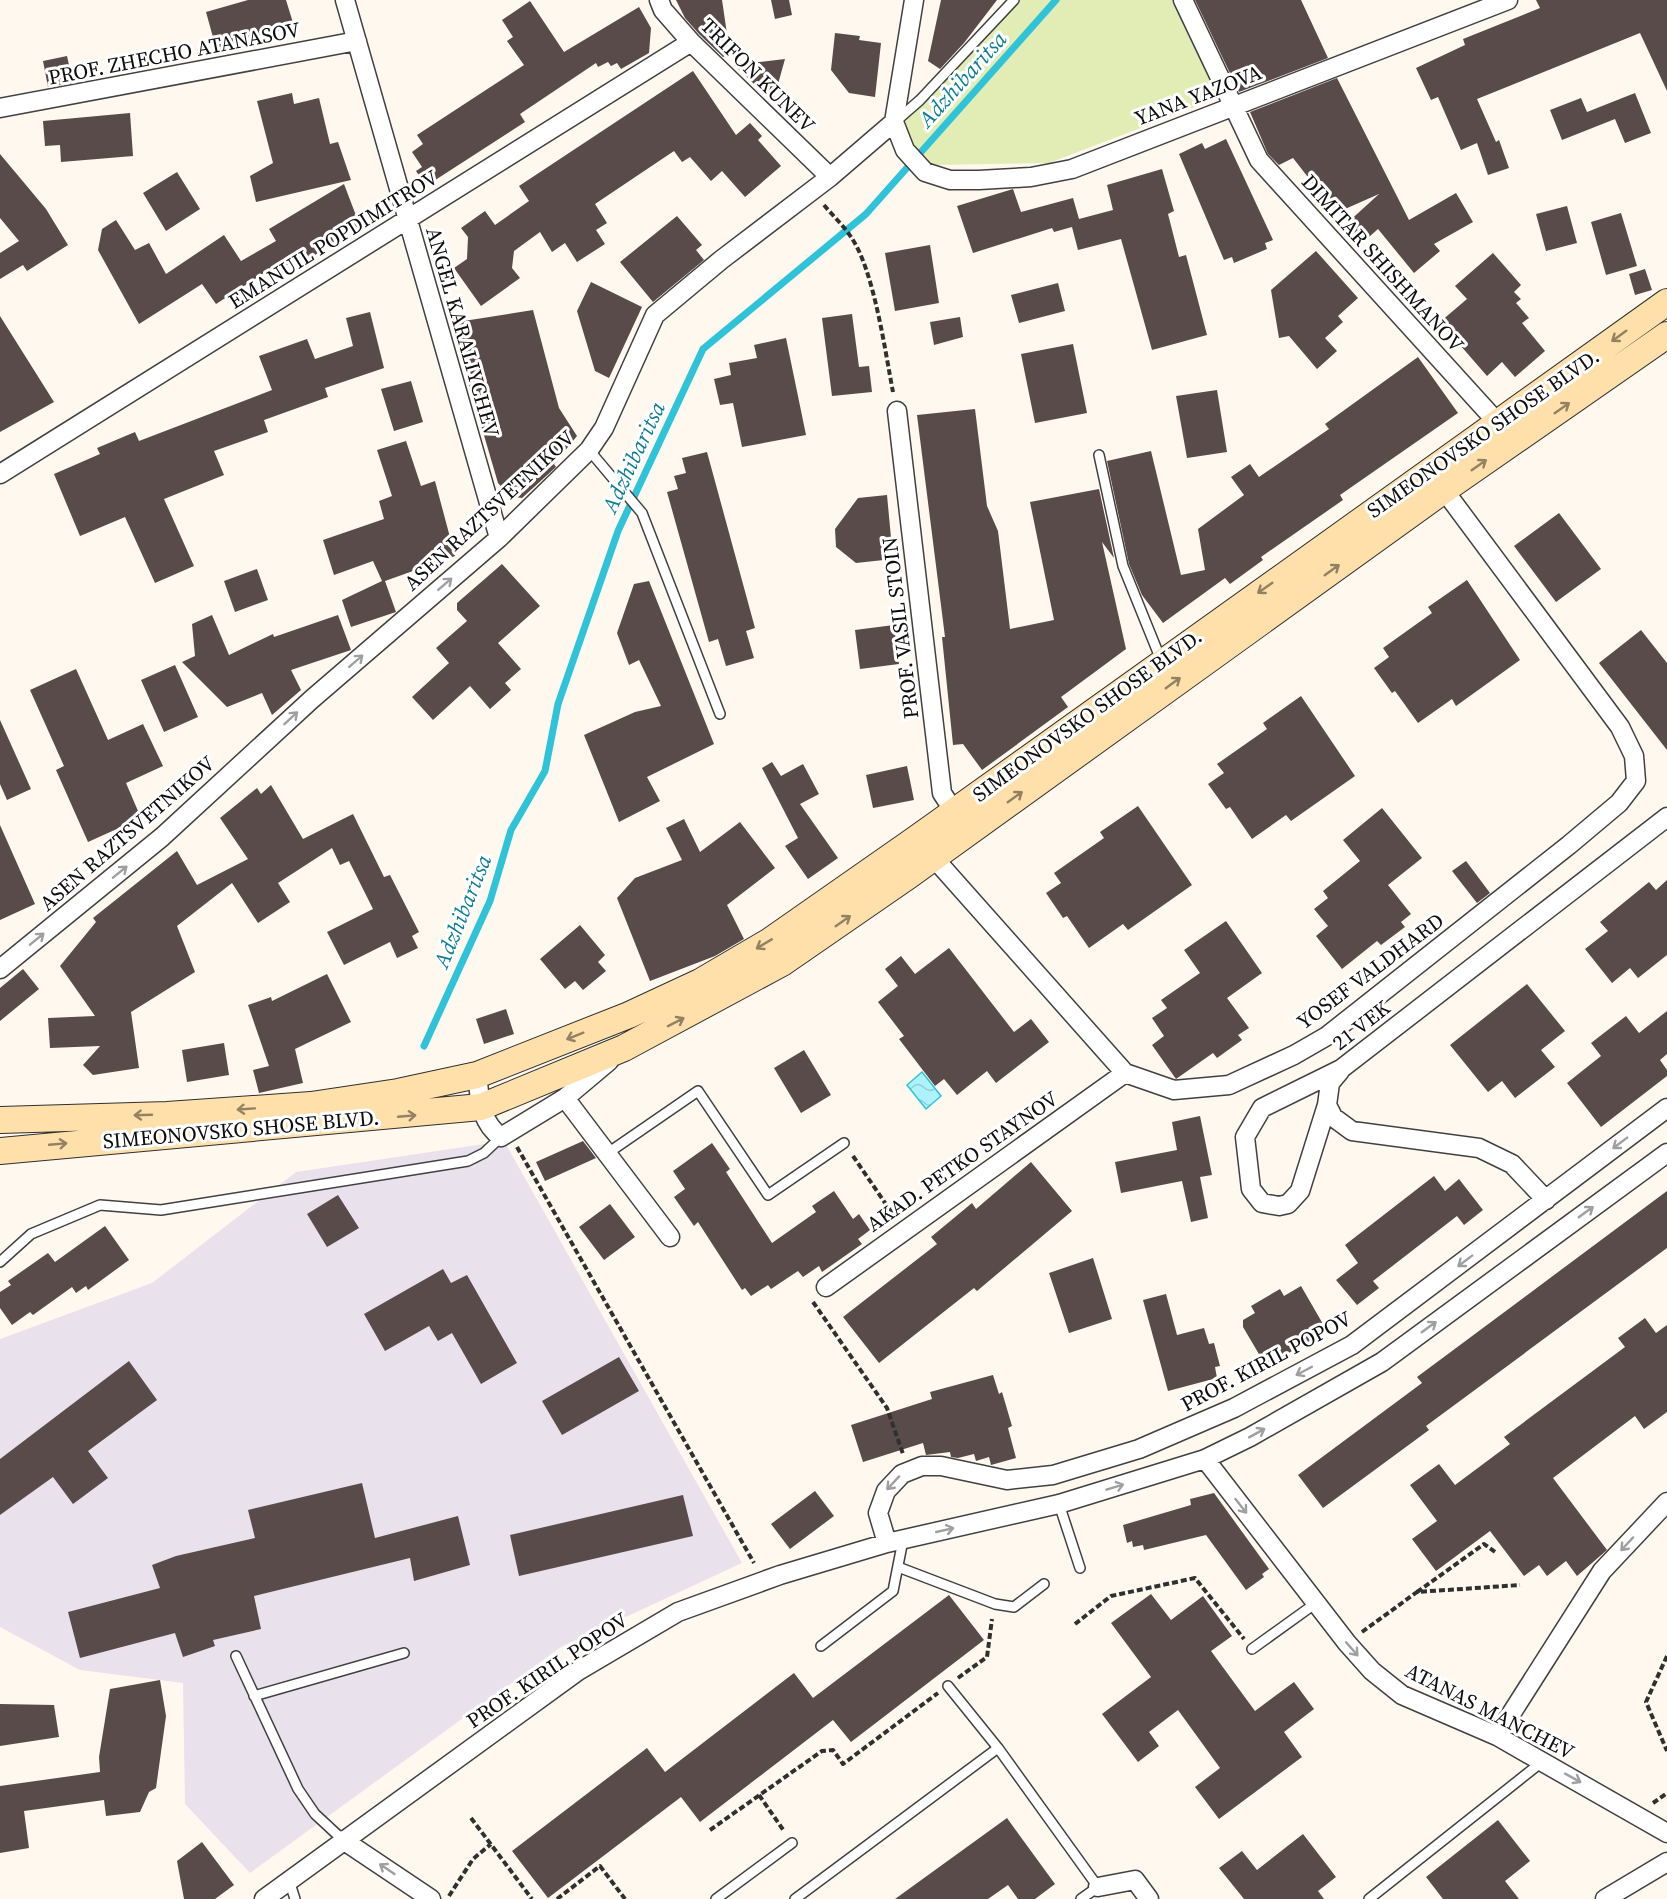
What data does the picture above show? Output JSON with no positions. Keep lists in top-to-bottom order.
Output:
{
  "streets": {
    "main road": ["SIMEONOVSKO SHOSE BLVD."],
    "street": [
      "PROF. ZHECHO ATANASOV",
      "TRIFON KUNEV",
      "YANA YAZOVA",
      "EMANUIL POPDIMITROV",
      "DIMITAR SHISHMANOV",
      "ANGEL KARALIYCHEV",
      "ASEN RAZTSVETNIKOV",
      "PROF. VASIL STOIN",
      "YOSEF VALDHARD",
      "21 VEK",
      "AKAD. PETKO STAYNOV",
      "PROF. KIRIL POPOV",
      "ATANAS MANCHEV"
    ]
  },
  "crossings": [
    ["PROF. ZHECHO ATANASOV", "ANGEL KARALIYCHEV"],
    ["TRIFON KUNEV", "EMANUIL POPDIMITROV"],
    ["TRIFON KUNEV", "ASEN RAZTSVETNIKOV"],
    ["YANA YAZOVA", "DIMITAR SHISHMANOV"],
    ["YANA YAZOVA", "ASEN RAZTSVETNIKOV"],
    ["EMANUIL POPDIMITROV", "ANGEL KARALIYCHEV"],
    ["DIMITAR SHISHMANOV", "SIMEONOVSKO SHOSE BLVD."],
    ["ANGEL KARALIYCHEV", "ASEN RAZTSVETNIKOV"],
    ["SIMEONOVSKO SHOSE BLVD.", "PROF. VASIL STOIN"],
    ["SIMEONOVSKO SHOSE BLVD.", "YOSEF VALDHARD"],
    ["YOSEF VALDHARD", "AKAD. PETKO STAYNOV"],
    ["PROF. KIRIL POPOV", "ATANAS MANCHEV"]
  ],
  "one_way": ["ASEN RAZTSVETNIKOV", "ATANAS MANCHEV"],
  "water": ["Adzhibaritsa"]
}
